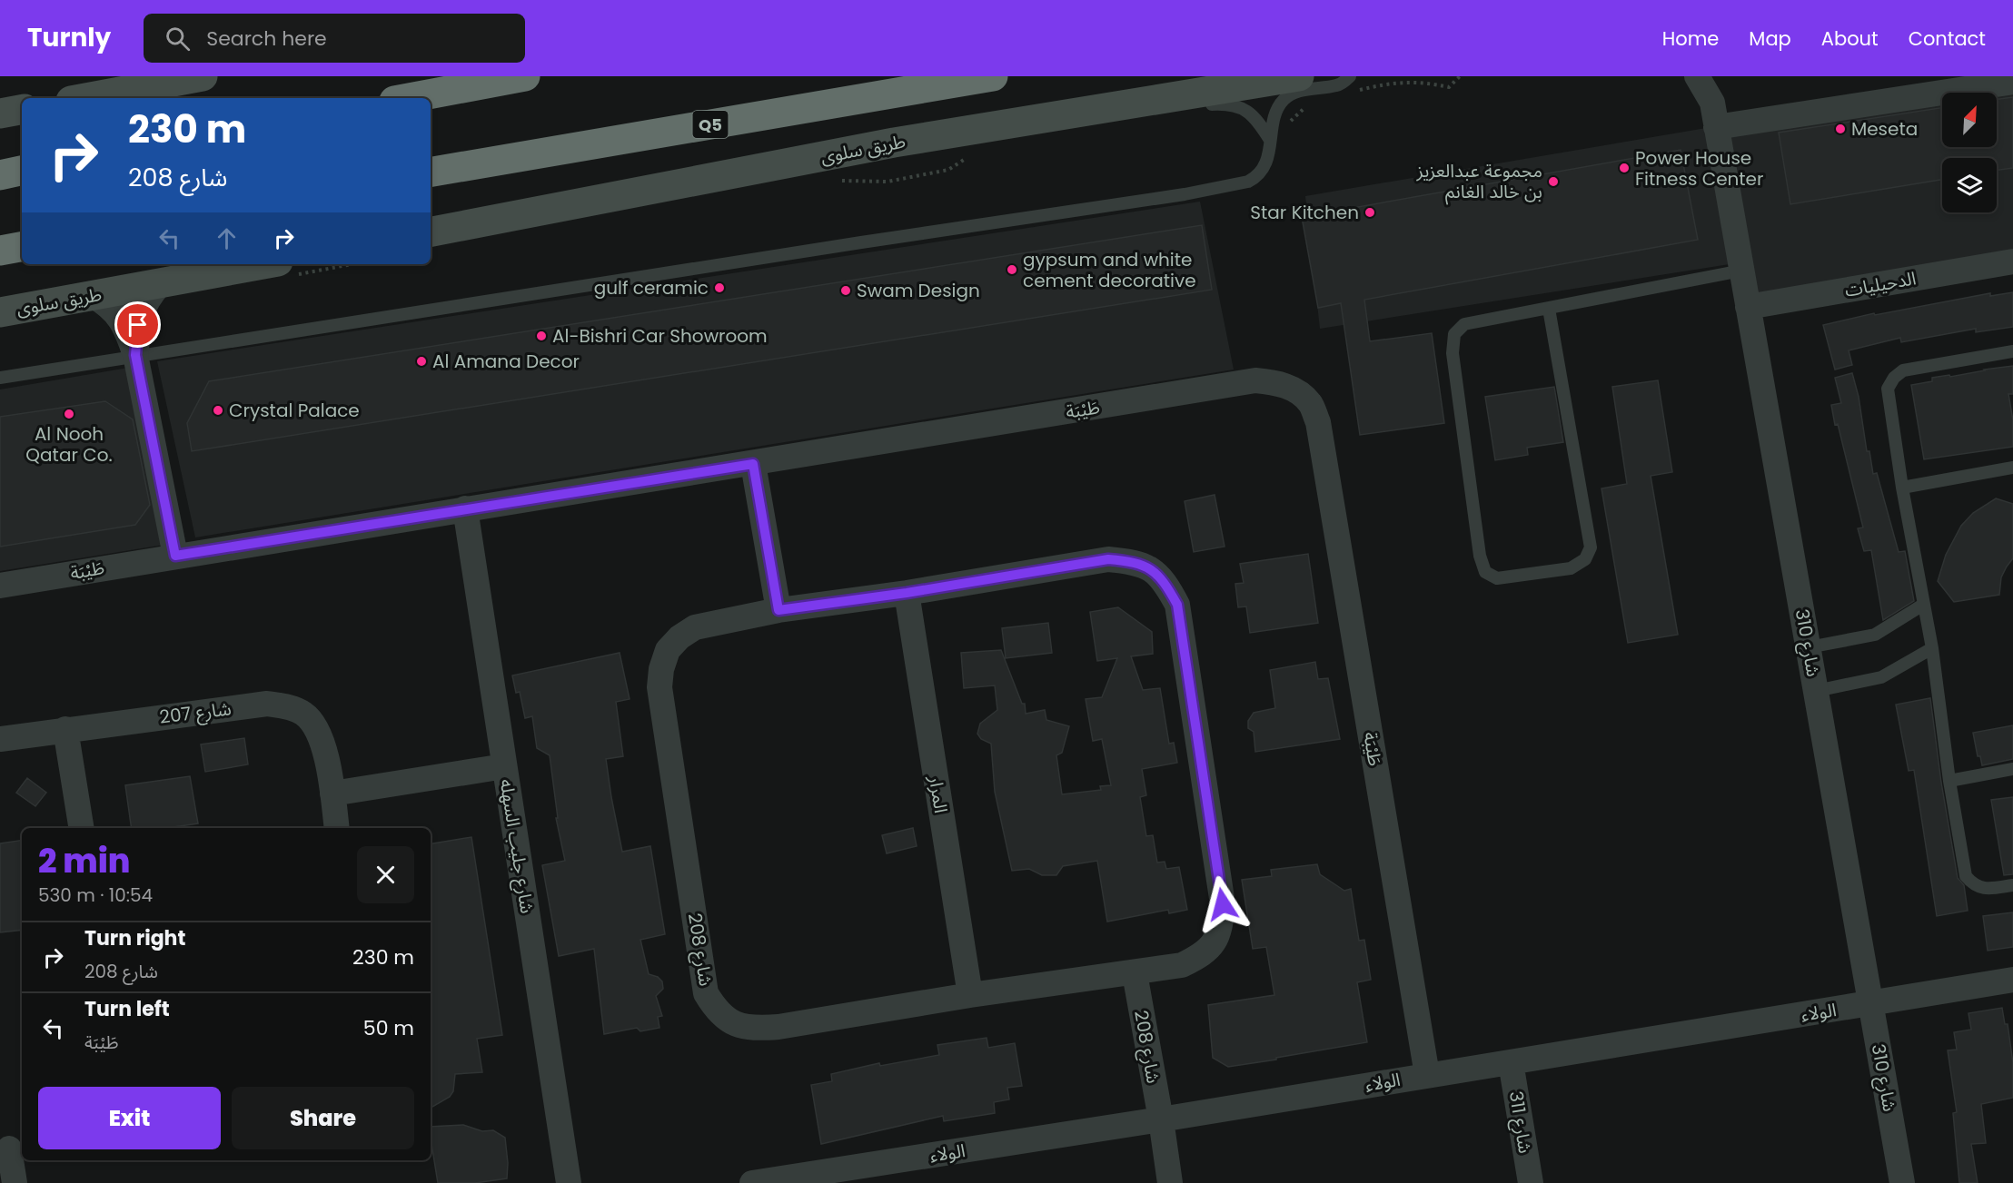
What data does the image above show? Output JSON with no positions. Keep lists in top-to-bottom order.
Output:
{
  "streets": {
    "highway": ["Q5"],
    "main road": ["طريق سلوى"],
    "street": [
      "الدحيليات",
      "طَيْبَة",
      "شارع 310",
      "شارع 207",
      "المرار",
      "شارع جليب السهله",
      "شارع 208",
      "الولاء",
      "شارع 311"
    ]
  },
  "crossings": [
    ["الدحيليات", "شارع 310"],
    ["طَيْبَة", "شارع جليب السهله"],
    ["طَيْبَة", "الولاء"],
    ["شارع 310", "الولاء"],
    ["المرار", "شارع 208"],
    ["شارع 208", "الولاء"],
    ["الولاء", "شارع 311"]
  ],
  "places": [
    "Meseta",
    "Power House Fitness Center",
    "مجموعة عبدالعزيز بن خالد الغانم",
    "Star Kitchen",
    "gypsum and white cement decorative",
    "gulf ceramic",
    "Swam Design",
    "Al-Bishri Car Showroom",
    "Al Amana Decor",
    "Crystal Palace",
    "Al Nooh Qatar Co."
  ],
  "north": "top right",
  "page": {
    "header": "Turnly",
    "search": "Search here",
    "nav": [
      "Home",
      "Map",
      "About",
      "Contact"
    ],
    "turn": ["230 m", "شارع 208"],
    "heading": ["2 min", "530 m · 10:54"],
    "list": [
      {
        "name": "Turn right",
        "note": "شارع 208",
        "value": "230 m"
      },
      {
        "name": "Turn left",
        "note": "طَيْبَة",
        "value": "50 m"
      }
    ],
    "buttons": ["Exit", "Share"]
  }
}
